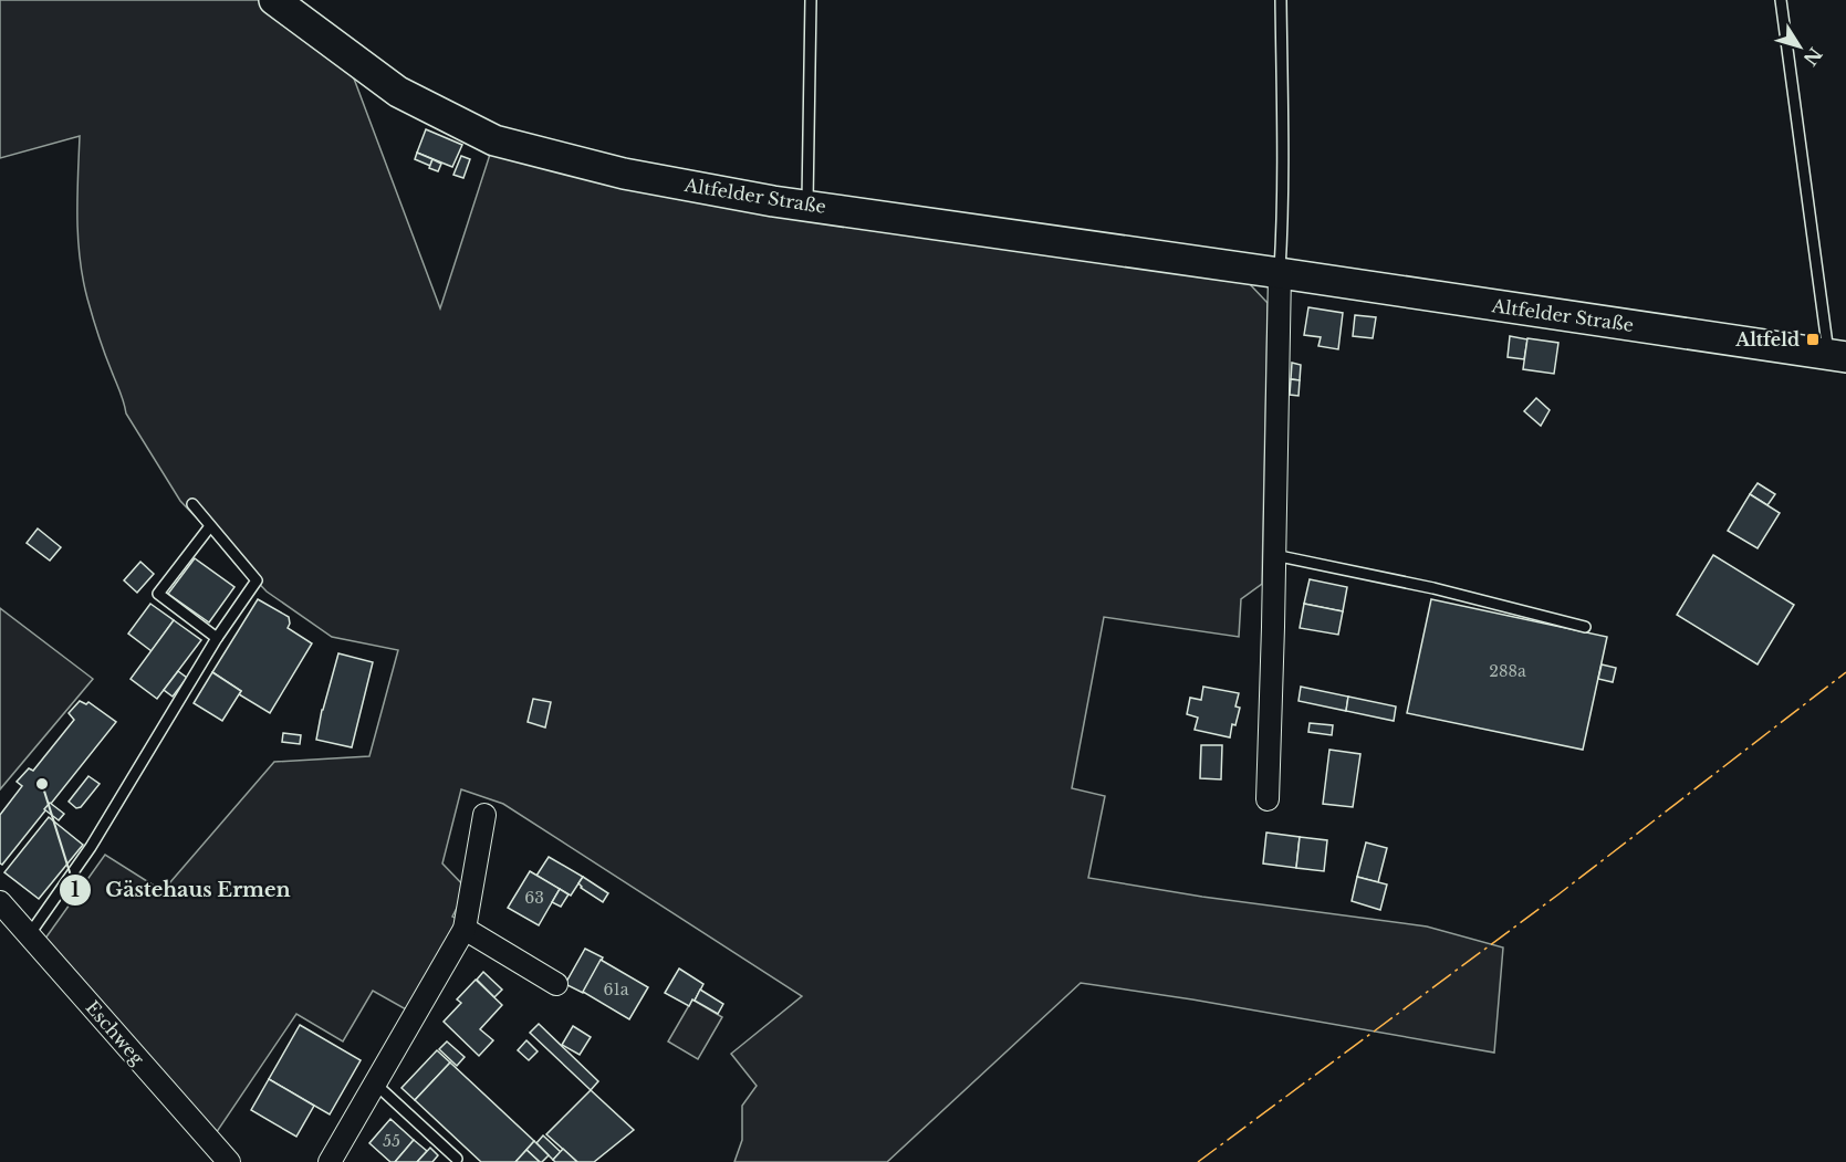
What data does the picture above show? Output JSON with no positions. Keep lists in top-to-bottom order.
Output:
{
  "streets": {
    "street": ["Altfelder Straße", "Eschweg"]
  },
  "places": {
    "transit": ["Altfeld"],
    "other": ["Gästehaus Ermen"]
  },
  "house_numbers": [
    "288a",
    "63",
    "61a",
    "55"
  ],
  "north": "bottom right"
}
